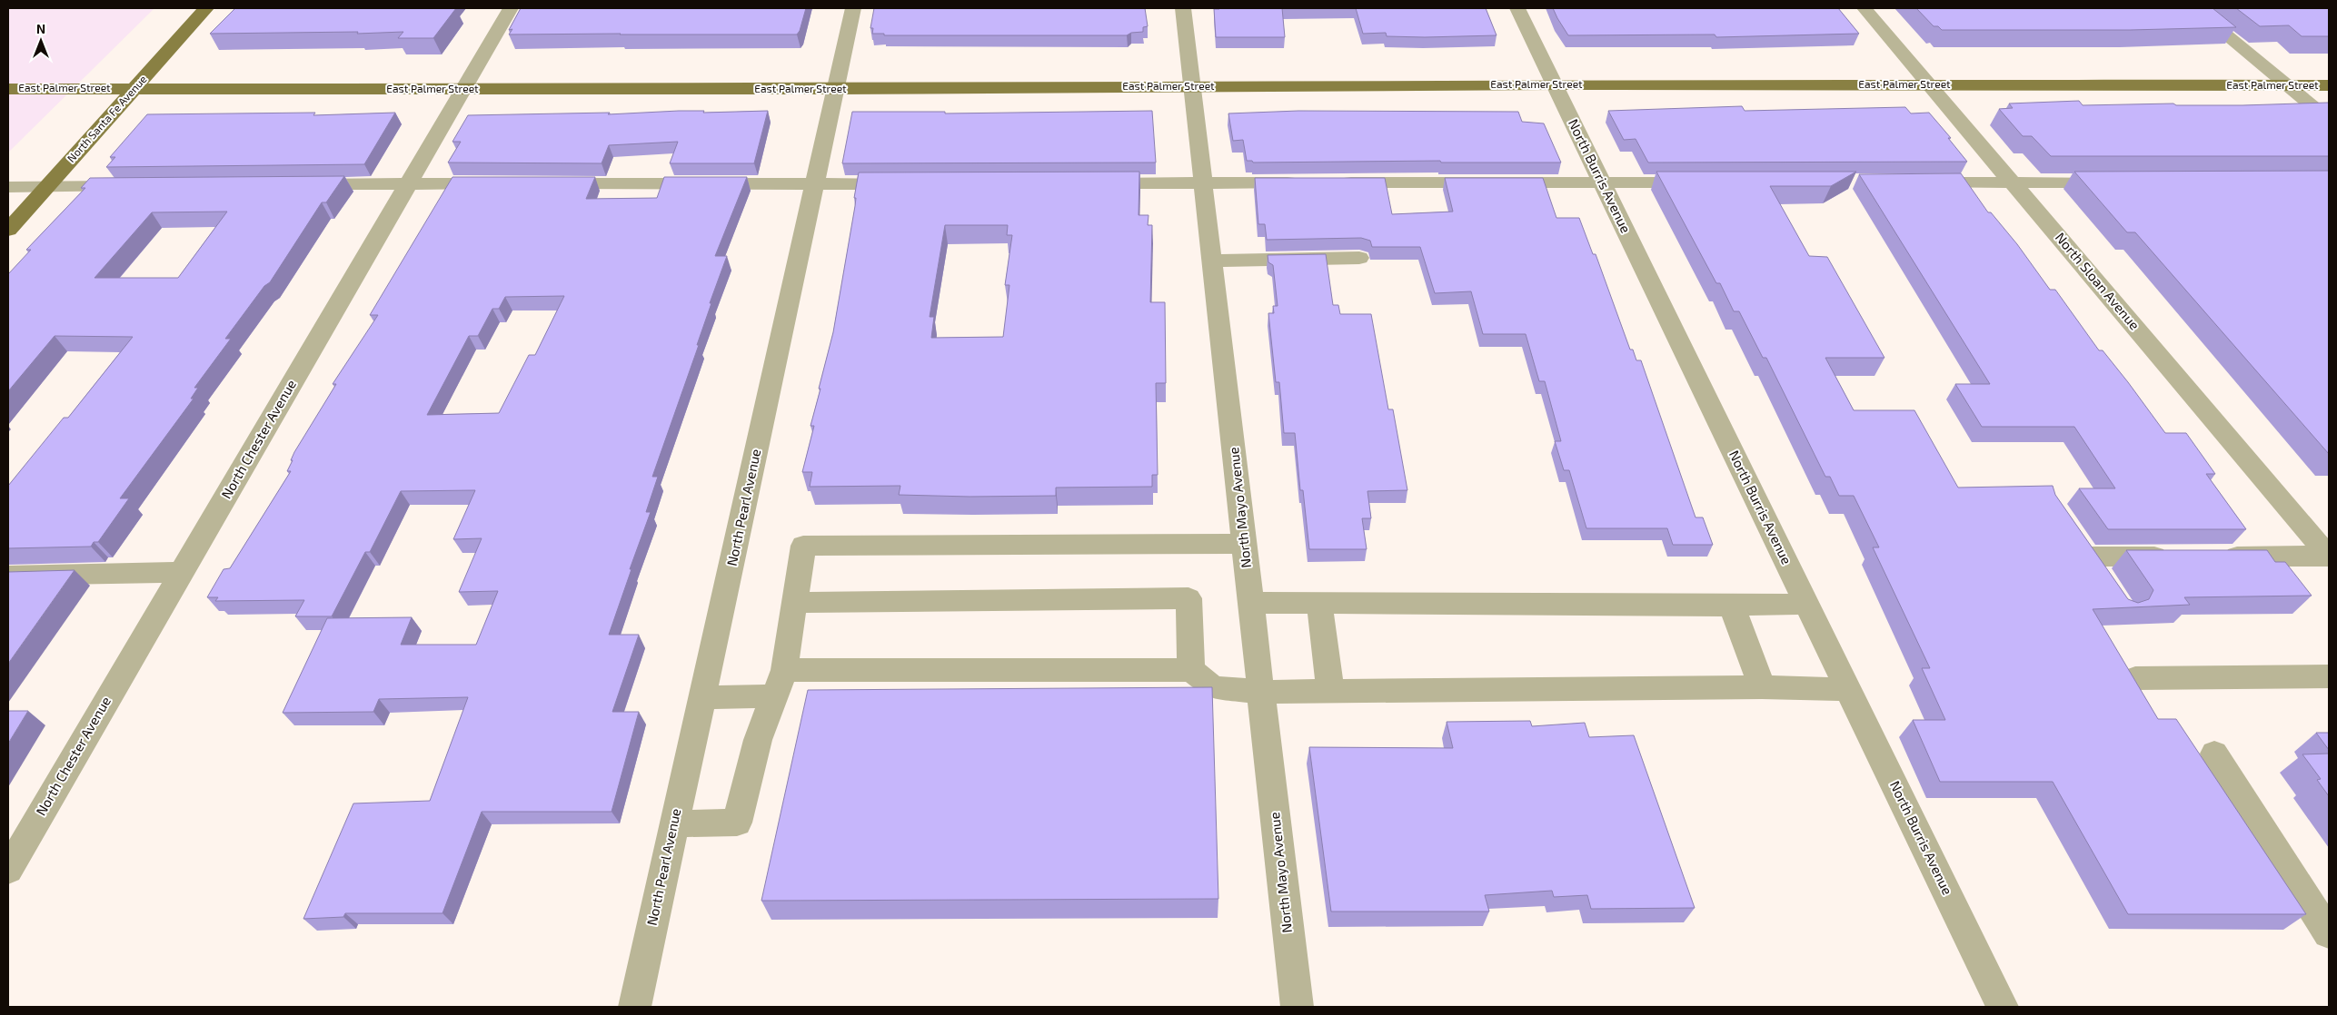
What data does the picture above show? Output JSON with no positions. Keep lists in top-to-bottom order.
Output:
{
  "streets": {
    "main road": ["East Palmer Street", "North Santa Fe Avenue"],
    "street": [
      "North Burris Avenue",
      "North Sloan Avenue",
      "North Chester Avenue",
      "North Pearl Avenue",
      "North Mayo Avenue"
    ]
  },
  "crossings": [
    ["East Palmer Street", "North Santa Fe Avenue"],
    ["East Palmer Street", "North Burris Avenue"],
    ["East Palmer Street", "North Sloan Avenue"],
    ["East Palmer Street", "North Chester Avenue"],
    ["East Palmer Street", "North Pearl Avenue"],
    ["East Palmer Street", "North Mayo Avenue"]
  ],
  "north": "top"
}
